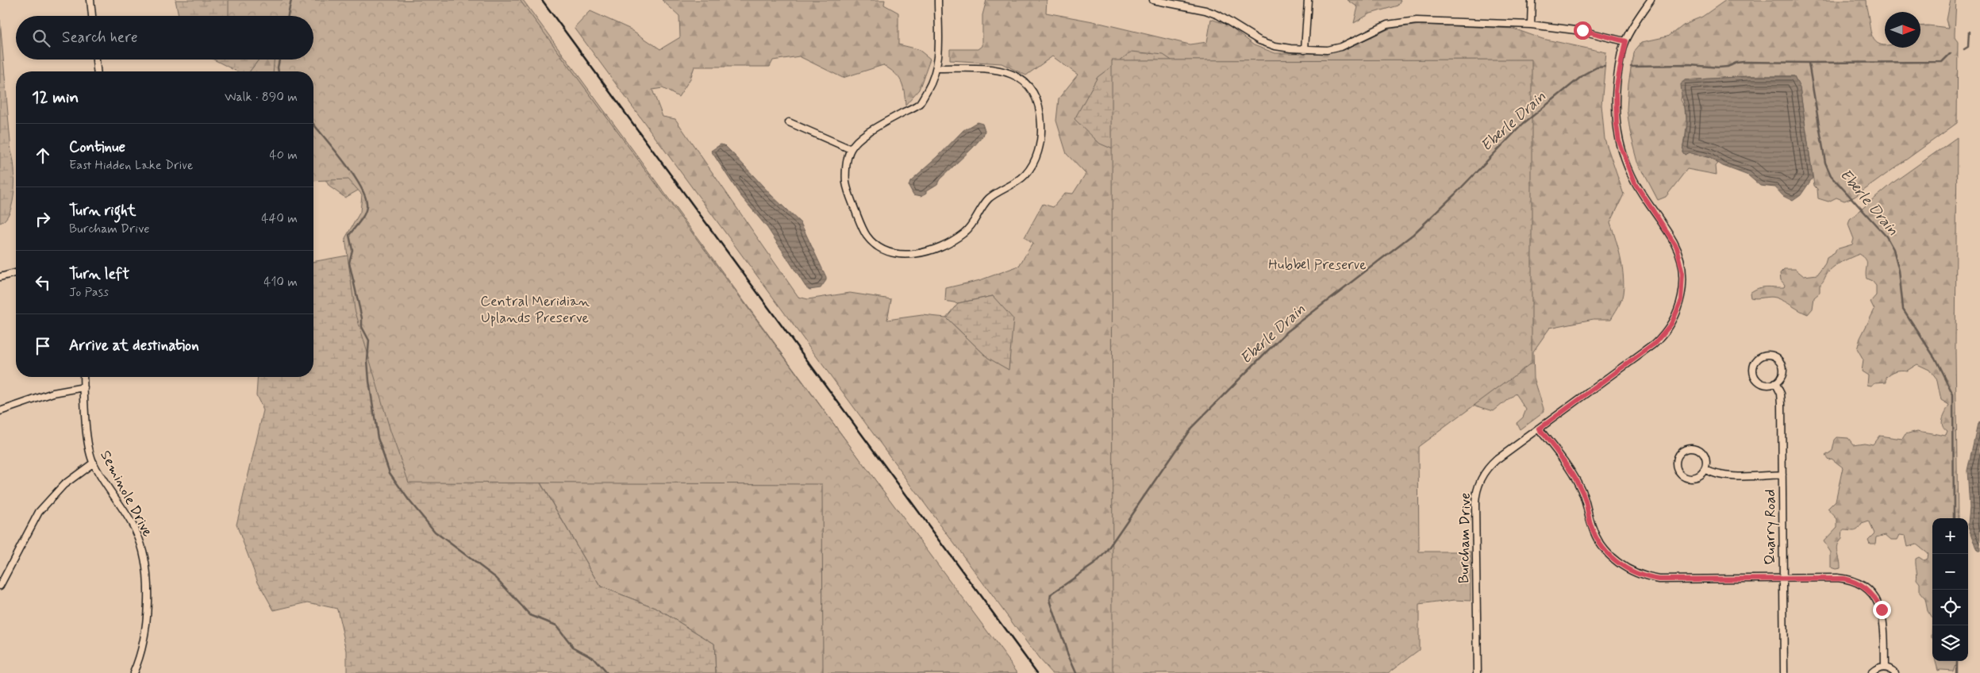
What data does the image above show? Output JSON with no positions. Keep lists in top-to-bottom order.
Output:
{
  "streets": {
    "street": ["Seminole Drive", "Quarry Road", "Burcham Drive"]
  },
  "water": ["Eberle Drain"],
  "parks": ["Hubbel Preserve", "Central Meridian Uplands Preserve"],
  "north": "right",
  "page": {
    "search": "Search here",
    "heading": ["12 min", "Walk · 890 m"],
    "list": [
      ["Continue", "East Hidden Lake Drive", "40 m"],
      ["Turn right", "Burcham Drive", "440 m"],
      ["Turn left", "Jo Pass", "410 m"],
      "Arrive at destination"
    ],
    "map_buttons": ["+", "−"]
  }
}
